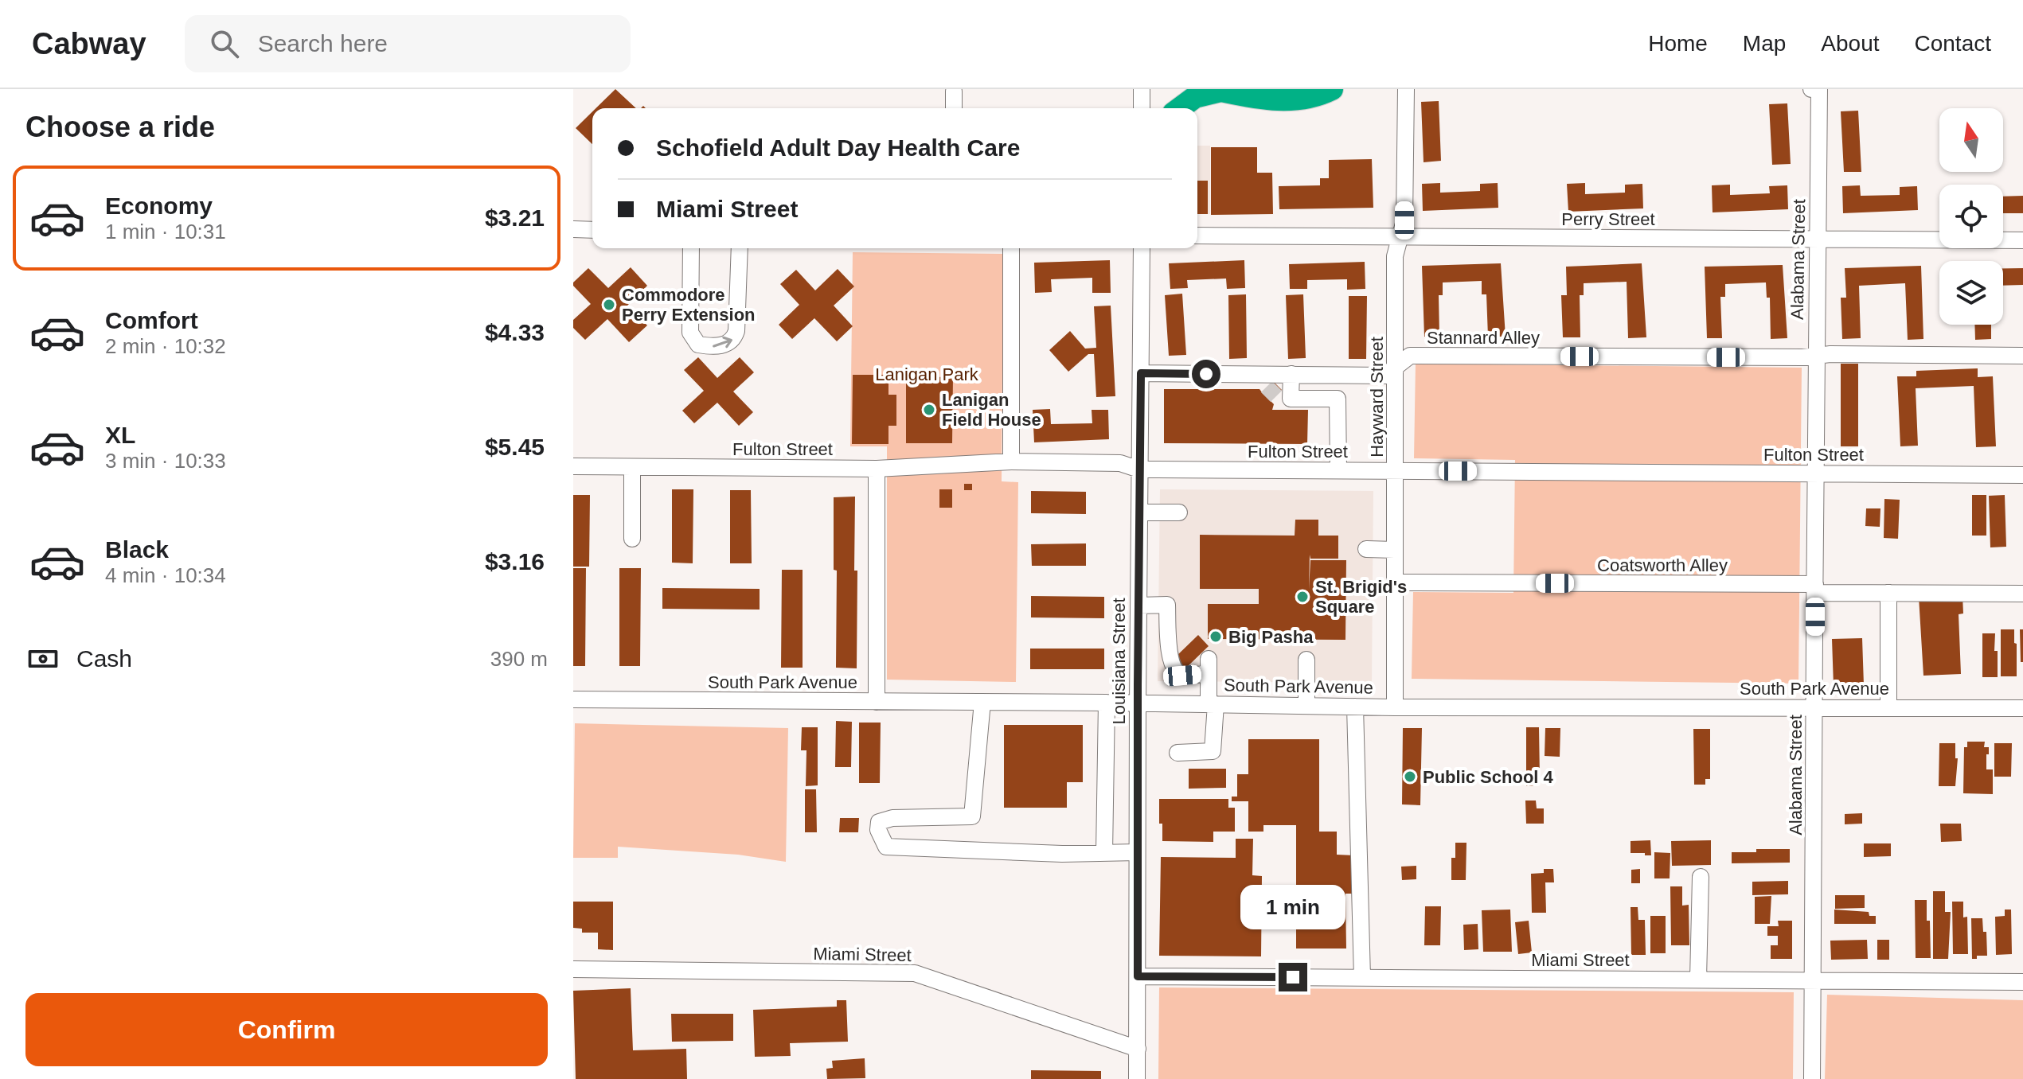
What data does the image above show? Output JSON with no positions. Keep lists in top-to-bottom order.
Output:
{
  "streets": {
    "street": [
      "Perry Street",
      "Alabama Street",
      "Stannard Alley",
      "Hayward Street",
      "Fulton Street",
      "Coatsworth Alley",
      "Louisiana Street",
      "South Park Avenue",
      "Miami Street"
    ]
  },
  "crossings": [
    ["Perry Street", "Alabama Street"],
    ["Perry Street", "Hayward Street"],
    ["Alabama Street", "Stannard Alley"],
    ["Alabama Street", "Fulton Street"],
    ["Alabama Street", "Coatsworth Alley"],
    ["Alabama Street", "South Park Avenue"],
    ["Alabama Street", "Miami Street"],
    ["Stannard Alley", "Hayward Street"],
    ["Stannard Alley", "Louisiana Street"],
    ["Hayward Street", "Fulton Street"],
    ["Hayward Street", "Coatsworth Alley"],
    ["Hayward Street", "South Park Avenue"],
    ["Fulton Street", "Louisiana Street"],
    ["Louisiana Street", "South Park Avenue"],
    ["Louisiana Street", "Miami Street"]
  ],
  "parks": ["Lanigan Park"],
  "places": [
    "Commodore Perry Extension",
    "Lanigan Field House",
    "St. Brigid's Square",
    "Big Pasha",
    "Public School 4"
  ],
  "north": "top",
  "page": {
    "header": "Cabway",
    "search": "Search here",
    "nav": [
      "Home",
      "Map",
      "About",
      "Contact"
    ],
    "heading": "Choose a ride",
    "banner": ["Schofield Adult Day Health Care", "Miami Street"],
    "list": [
      {
        "name": "Economy",
        "note": "1 min · 10:31",
        "value": "$3.21"
      },
      {
        "name": "Comfort",
        "note": "2 min · 10:32",
        "value": "$4.33"
      },
      {
        "name": "XL",
        "note": "3 min · 10:33",
        "value": "$5.45"
      },
      {
        "name": "Black",
        "note": "4 min · 10:34",
        "value": "$3.16"
      }
    ],
    "pay": ["Cash", "390 m"],
    "bubble": "1 min",
    "buttons": "Confirm"
  }
}
